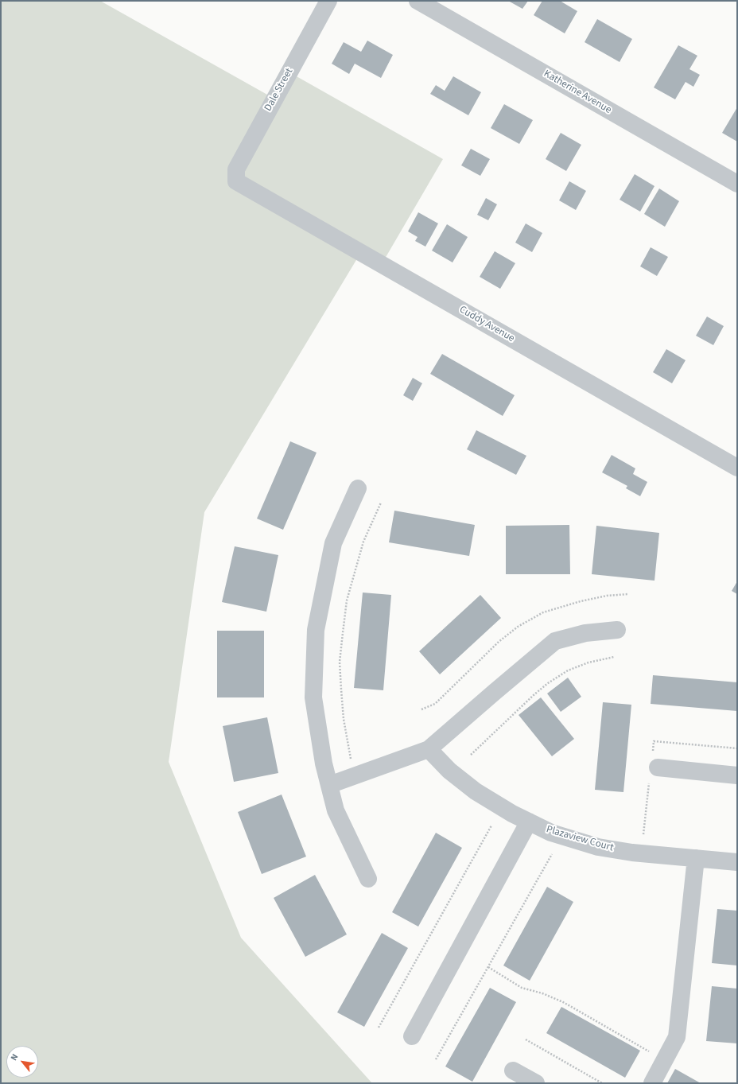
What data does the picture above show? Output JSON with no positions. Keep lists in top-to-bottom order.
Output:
{
  "streets": {
    "street": [
      "Dale Street",
      "Katherine Avenue",
      "Cuddy Avenue",
      "Plazaview Court"
    ]
  },
  "crossings": [
    ["Dale Street", "Cuddy Avenue"]
  ],
  "north": "top left"
}
